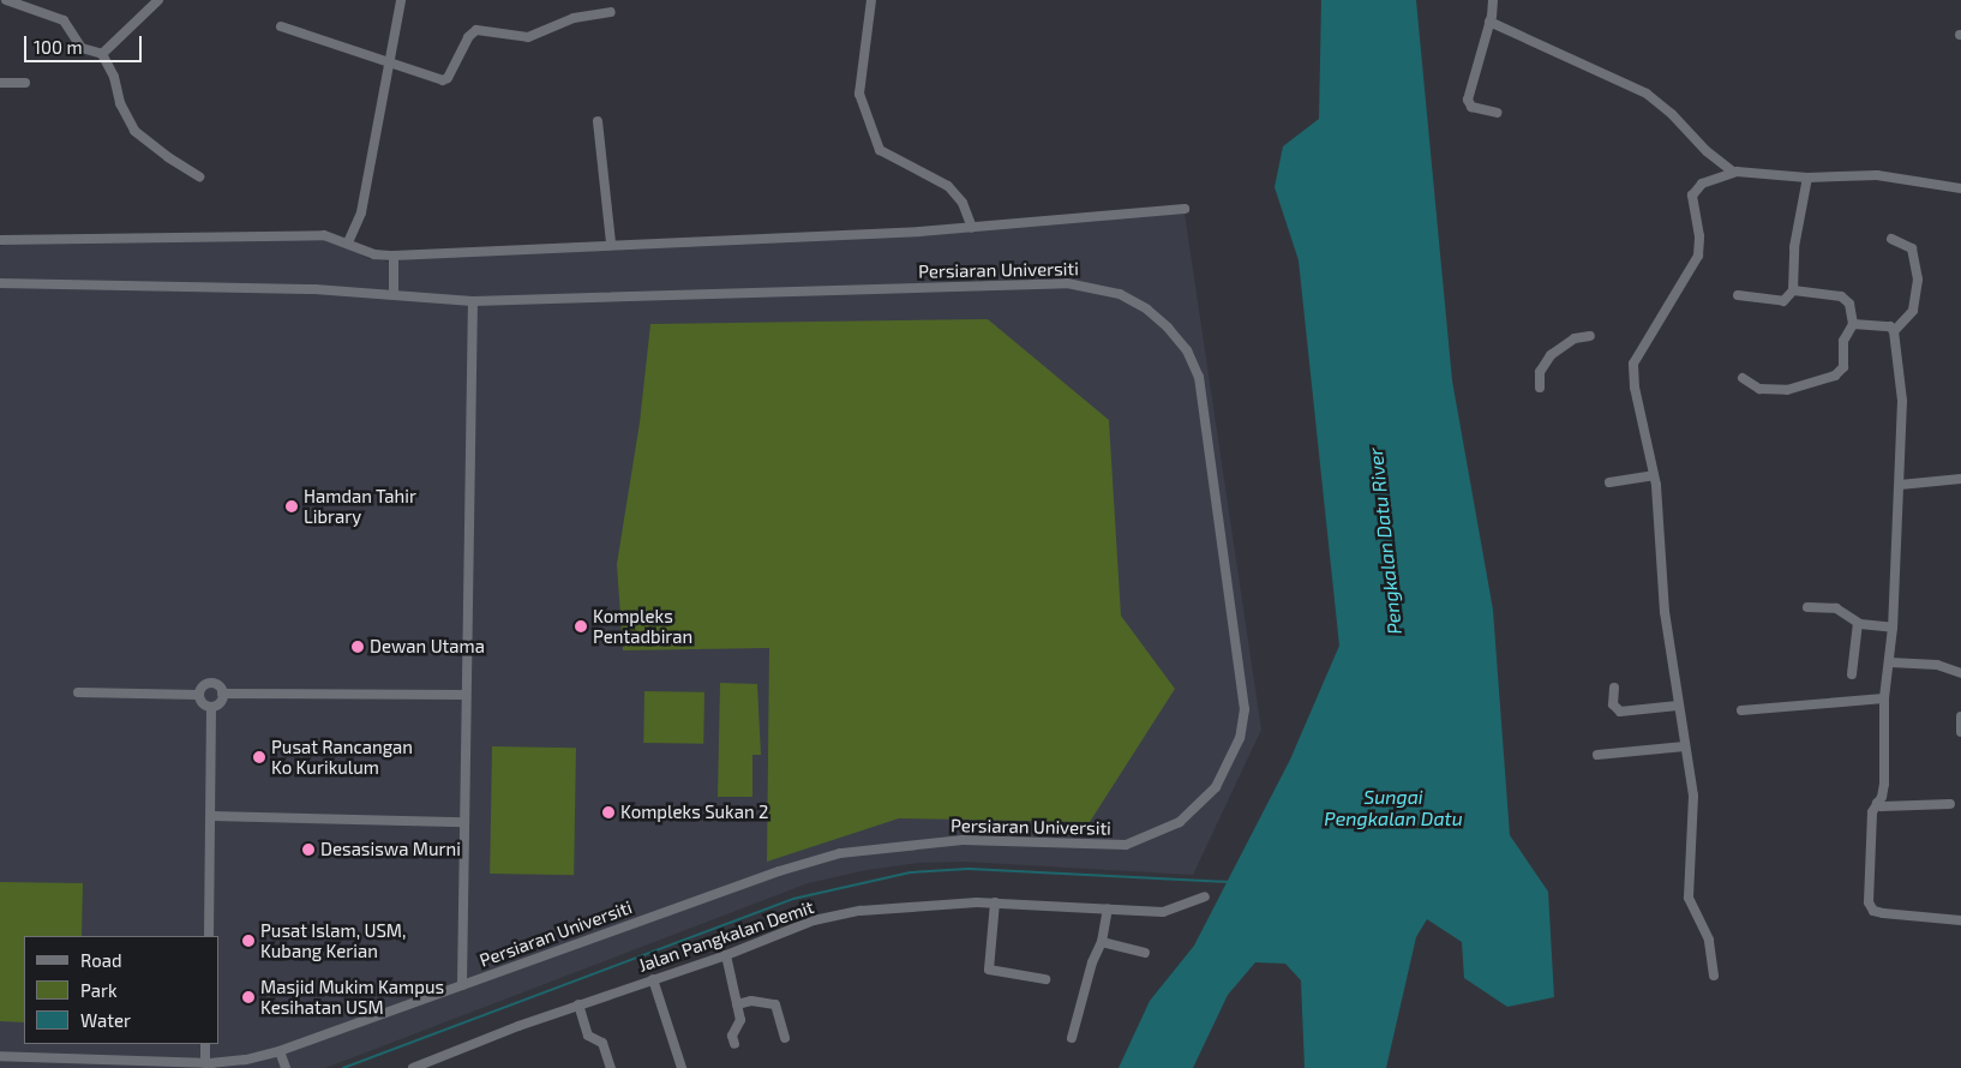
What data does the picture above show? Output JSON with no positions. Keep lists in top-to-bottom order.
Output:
{
  "streets": {
    "street": ["Persiaran Universiti", "Jalan Pangkalan Demit"]
  },
  "water": ["Pengkalan Datu River", "Sungai Pengkalan Datu"],
  "places": [
    "Hamdan Tahir Library",
    "Kompleks Pentadbiran",
    "Dewan Utama",
    "Pusat Rancangan Ko Kurikulum",
    "Kompleks Sukan 2",
    "Desasiswa Murni",
    "Pusat Islam, USM, Kubang Kerian",
    "Masjid Mukim Kampus Kesihatan USM"
  ],
  "legend": ["Road", "Park", "Water"],
  "scale_bar": "100 m"
}
